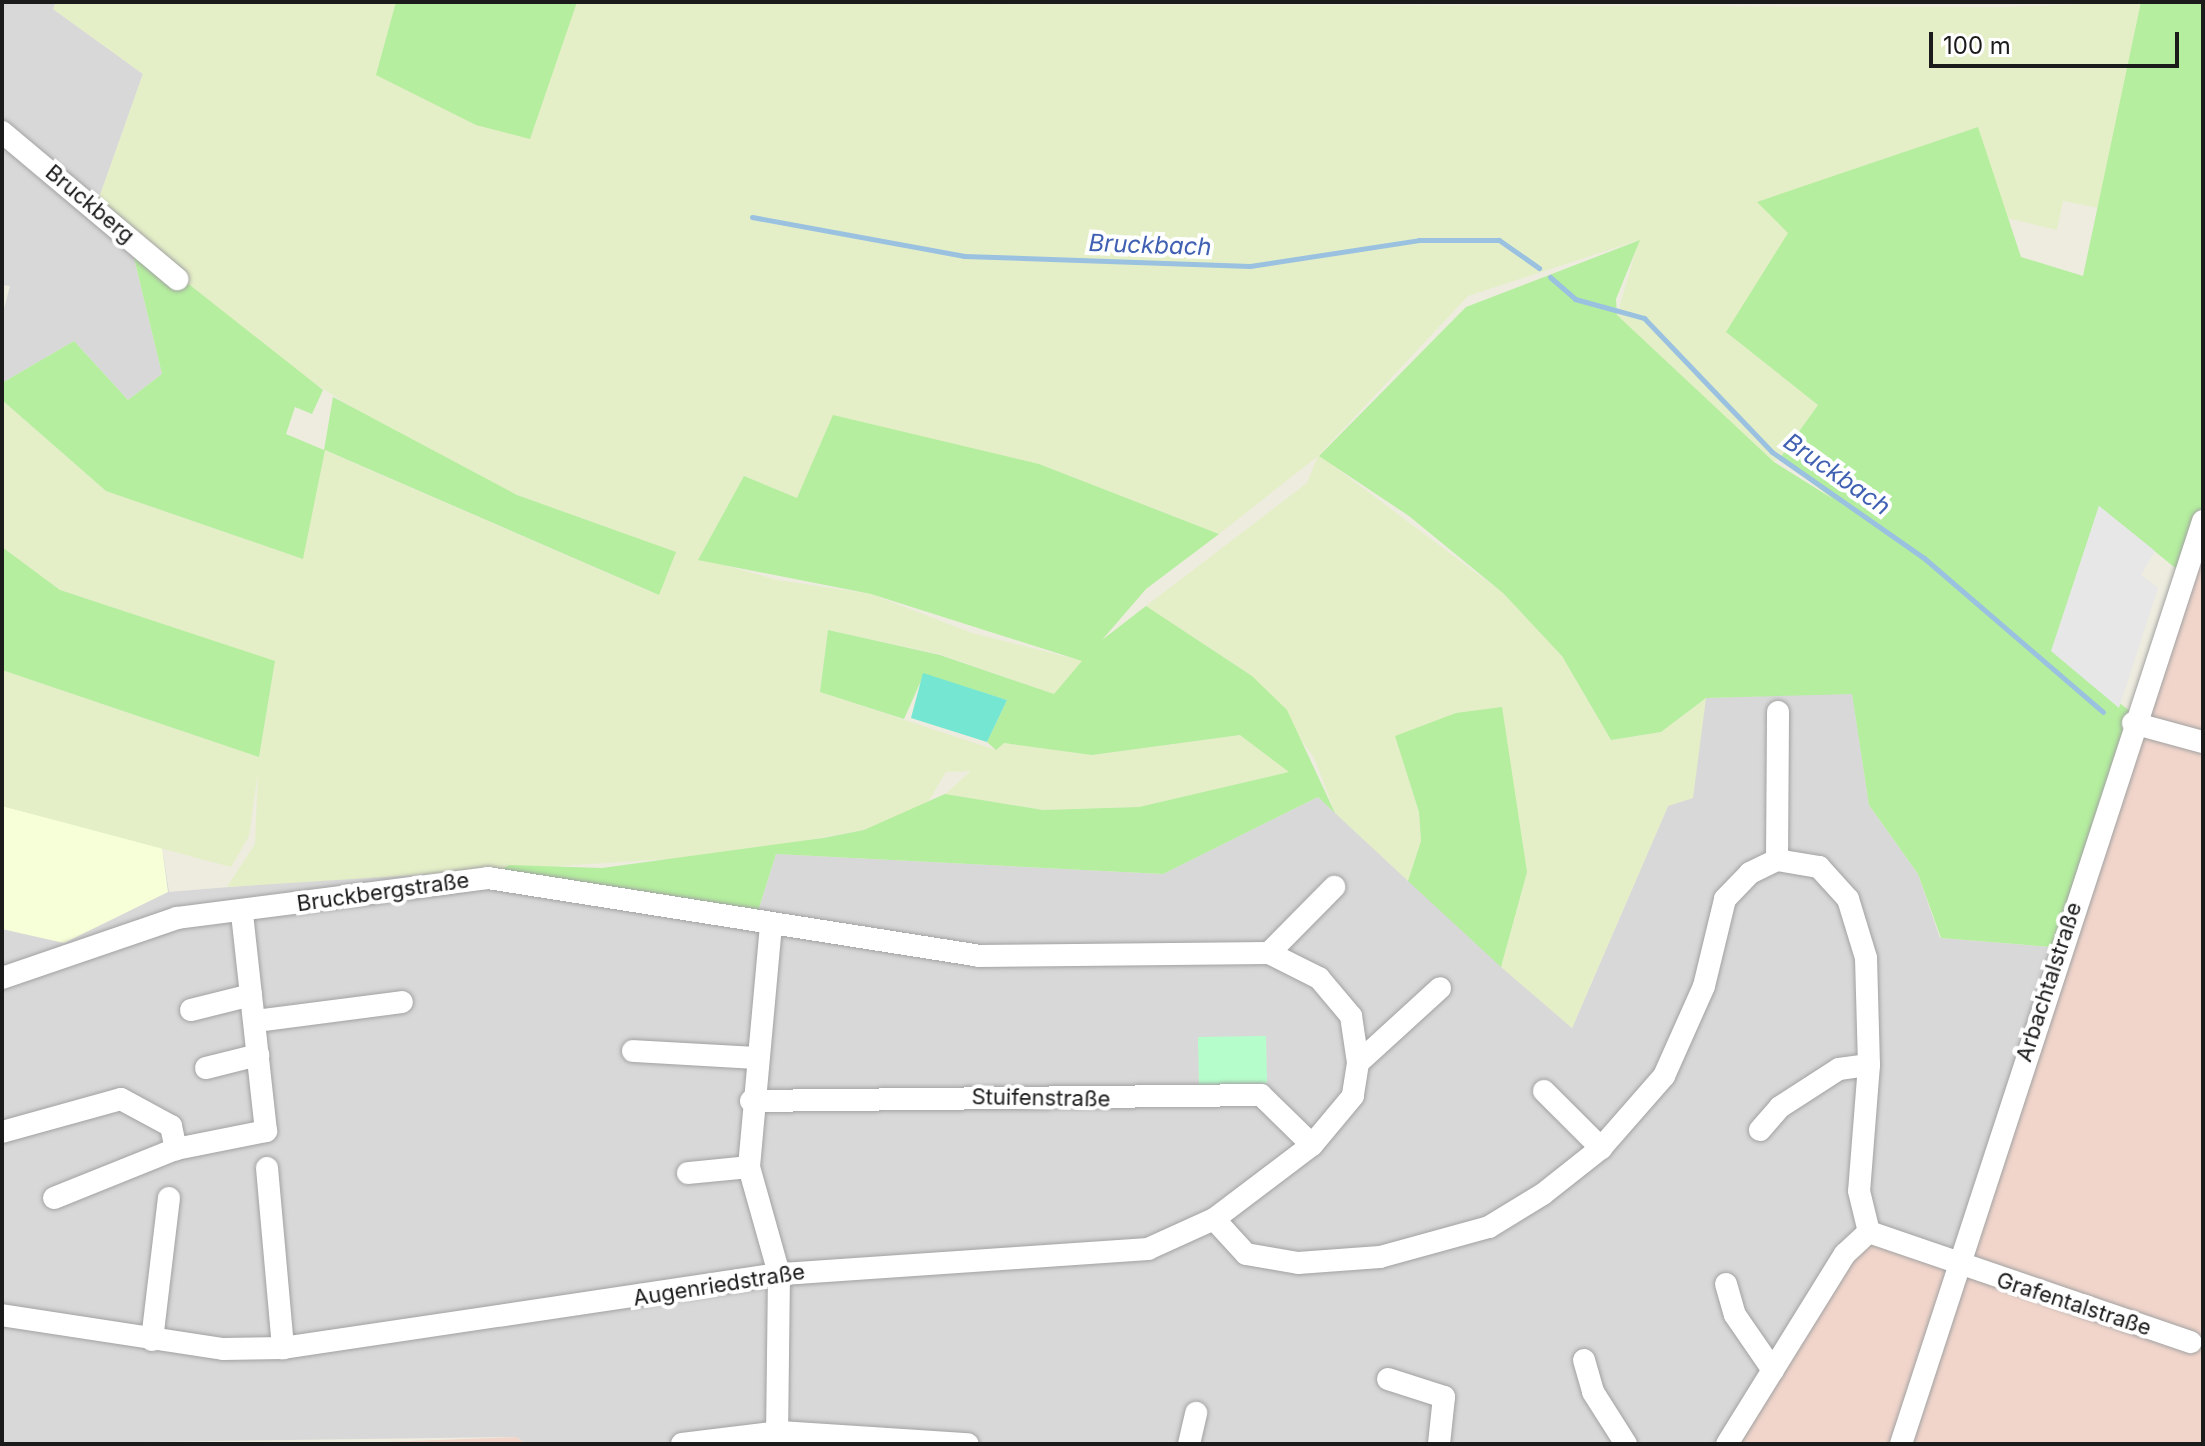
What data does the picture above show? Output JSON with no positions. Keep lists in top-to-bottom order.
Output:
{
  "streets": {
    "street": [
      "Bruckberg",
      "Bruckbergstraße",
      "Arbachtalstraße",
      "Stuifenstraße",
      "Augenriedstraße",
      "Grafentalstraße"
    ]
  },
  "crossings": [
    ["Bruckbergstraße", "Augenriedstraße"],
    ["Arbachtalstraße", "Grafentalstraße"],
    ["Stuifenstraße", "Augenriedstraße"]
  ],
  "water": ["Bruckbach"],
  "scale_bar": "100 m"
}
